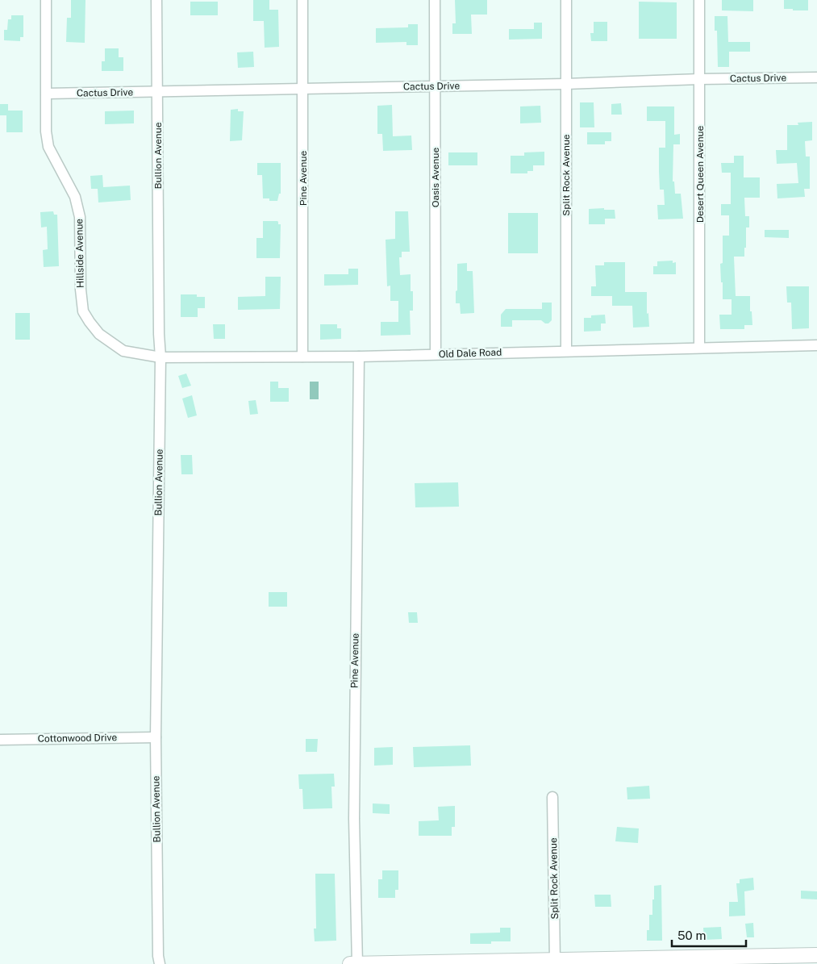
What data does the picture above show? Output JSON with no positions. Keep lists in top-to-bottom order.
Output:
{
  "streets": {
    "street": [
      "Cactus Drive",
      "Bullion Avenue",
      "Desert Queen Avenue",
      "Split Rock Avenue",
      "Oasis Avenue",
      "Pine Avenue",
      "Hillside Avenue",
      "Old Dale Road",
      "Cottonwood Drive"
    ]
  },
  "crossings": [
    ["Cactus Drive", "Bullion Avenue"],
    ["Cactus Drive", "Desert Queen Avenue"],
    ["Cactus Drive", "Split Rock Avenue"],
    ["Cactus Drive", "Oasis Avenue"],
    ["Cactus Drive", "Pine Avenue"],
    ["Cactus Drive", "Hillside Avenue"],
    ["Bullion Avenue", "Old Dale Road"],
    ["Bullion Avenue", "Cottonwood Drive"],
    ["Desert Queen Avenue", "Old Dale Road"],
    ["Split Rock Avenue", "Old Dale Road"],
    ["Oasis Avenue", "Old Dale Road"],
    ["Pine Avenue", "Old Dale Road"],
    ["Hillside Avenue", "Old Dale Road"]
  ],
  "scale_bar": "50 m"
}
